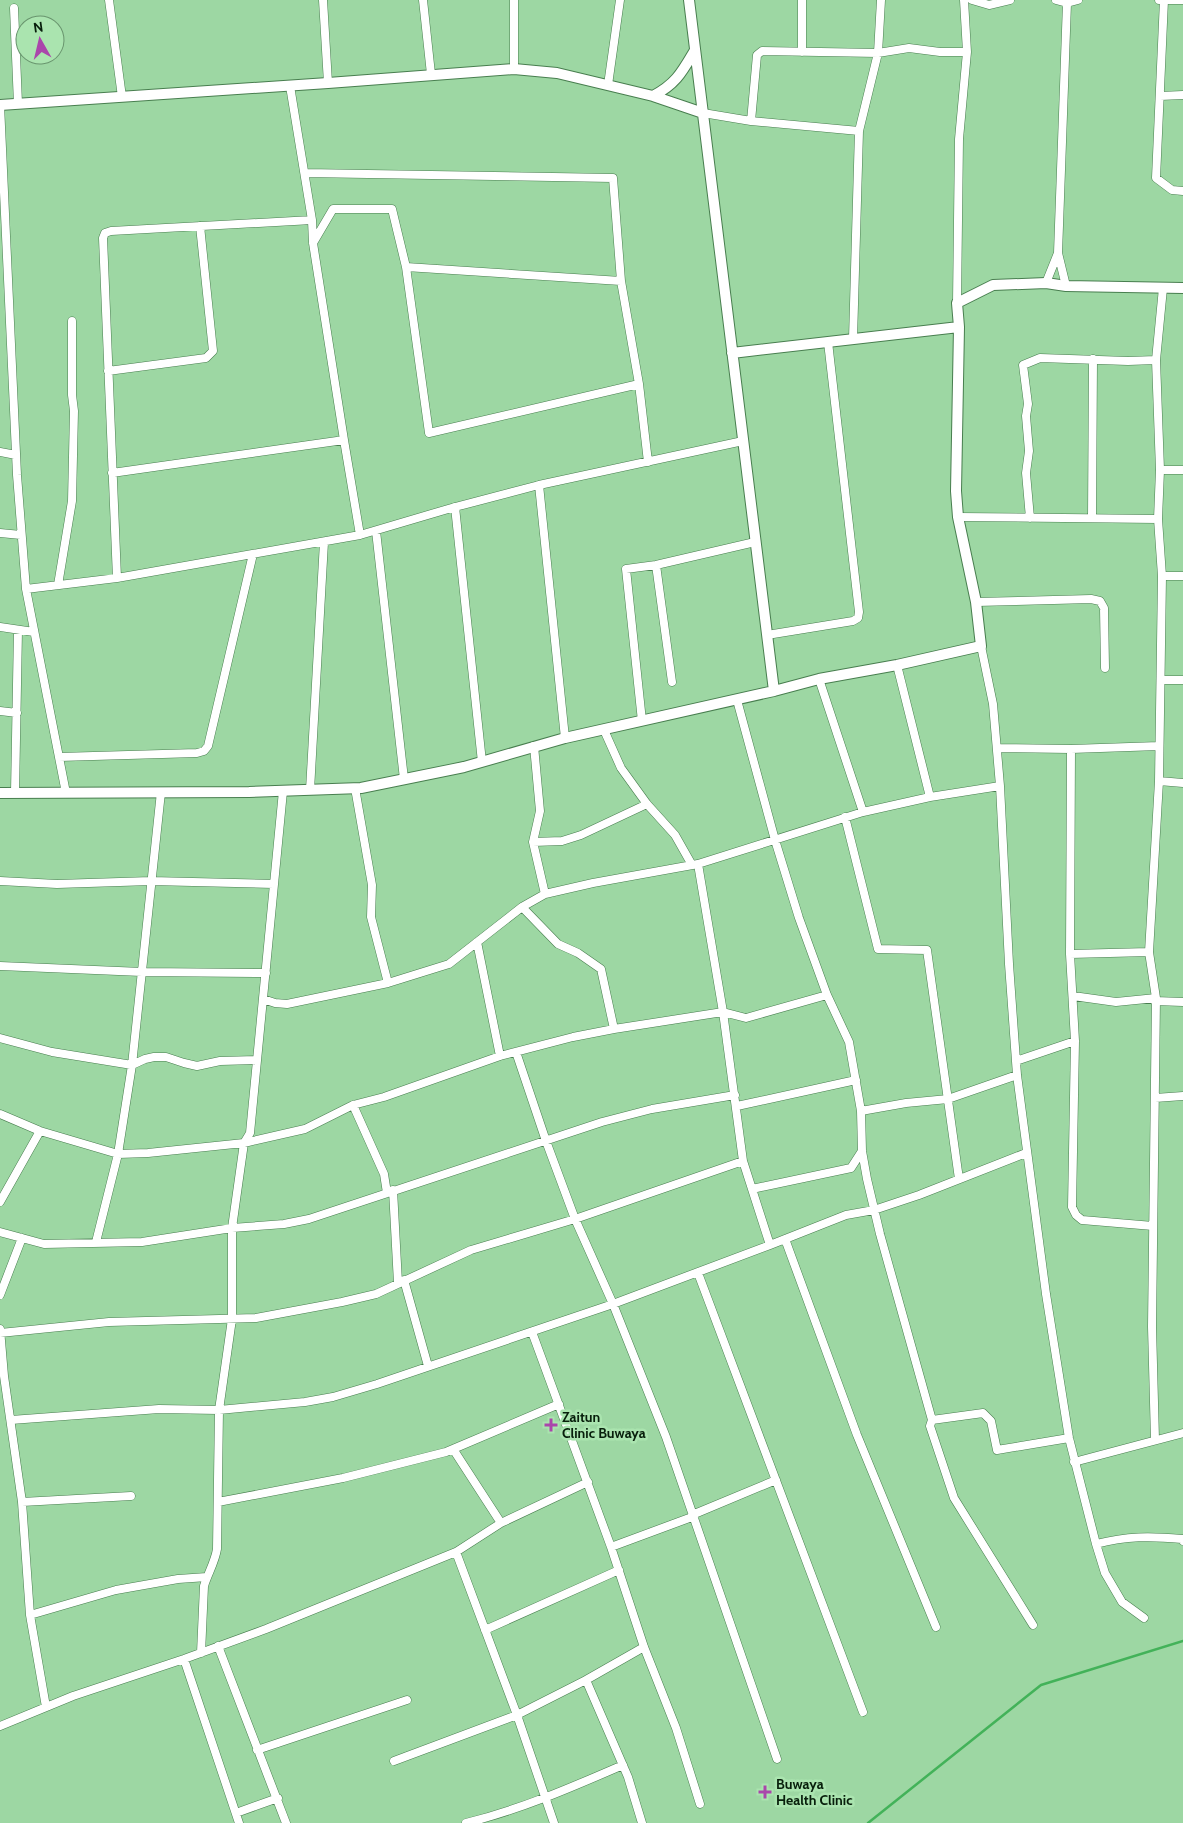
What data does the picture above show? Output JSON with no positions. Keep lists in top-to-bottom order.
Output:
{
  "places": {
    "health": ["Zaitun Clinic Buwaya", "Buwaya Health Clinic"]
  },
  "north": "top"
}
